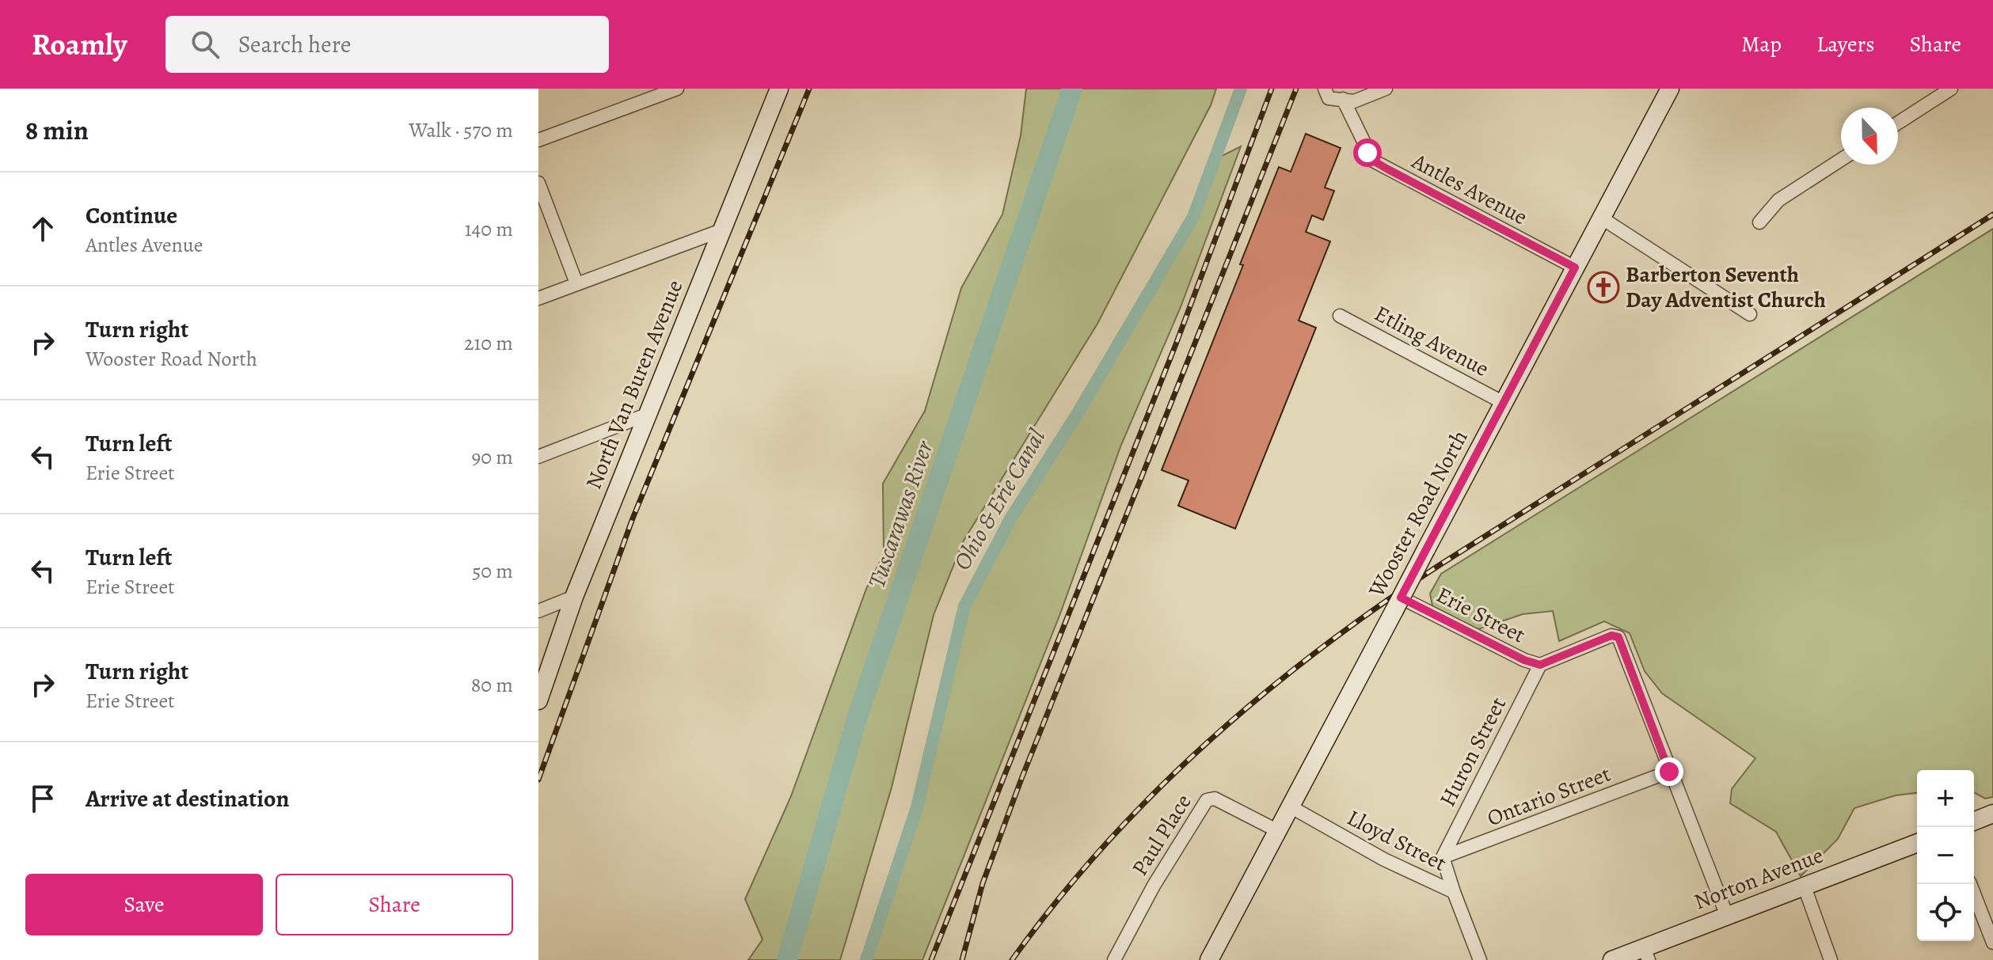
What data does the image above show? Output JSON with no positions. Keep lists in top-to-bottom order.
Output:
{
  "streets": {
    "main road": ["North Van Buren Avenue", "Wooster Road North", "Norton Avenue"],
    "street": [
      "Antles Avenue",
      "Etling Avenue",
      "Erie Street",
      "Huron Street",
      "Ontario Street",
      "Paul Place",
      "Lloyd Street"
    ]
  },
  "crossings": [
    ["Antles Avenue", "Wooster Road North"],
    ["Etling Avenue", "Wooster Road North"],
    ["Wooster Road North", "Erie Street"],
    ["Wooster Road North", "Paul Place"],
    ["Wooster Road North", "Lloyd Street"],
    ["Erie Street", "Huron Street"],
    ["Erie Street", "Ontario Street"],
    ["Erie Street", "Norton Avenue"],
    ["Huron Street", "Ontario Street"]
  ],
  "water": ["Ohio & Erie Canal", "Tuscarawas River"],
  "places": {
    "church": ["Barberton Seventh Day Adventist Church"]
  },
  "north": "bottom",
  "page": {
    "header": "Roamly",
    "search": "Search here",
    "nav": ["Map", "Layers", "Share"],
    "heading": ["8 min", "Walk · 570 m"],
    "list": [
      ["Continue", "Antles Avenue", "140 m"],
      ["Turn right", "Wooster Road North", "210 m"],
      ["Turn left", "Erie Street", "90 m"],
      ["Turn left", "Erie Street", "50 m"],
      ["Turn right", "Erie Street", "80 m"],
      "Arrive at destination"
    ],
    "map_buttons": ["+", "−"],
    "buttons": ["Save", "Share"]
  }
}
